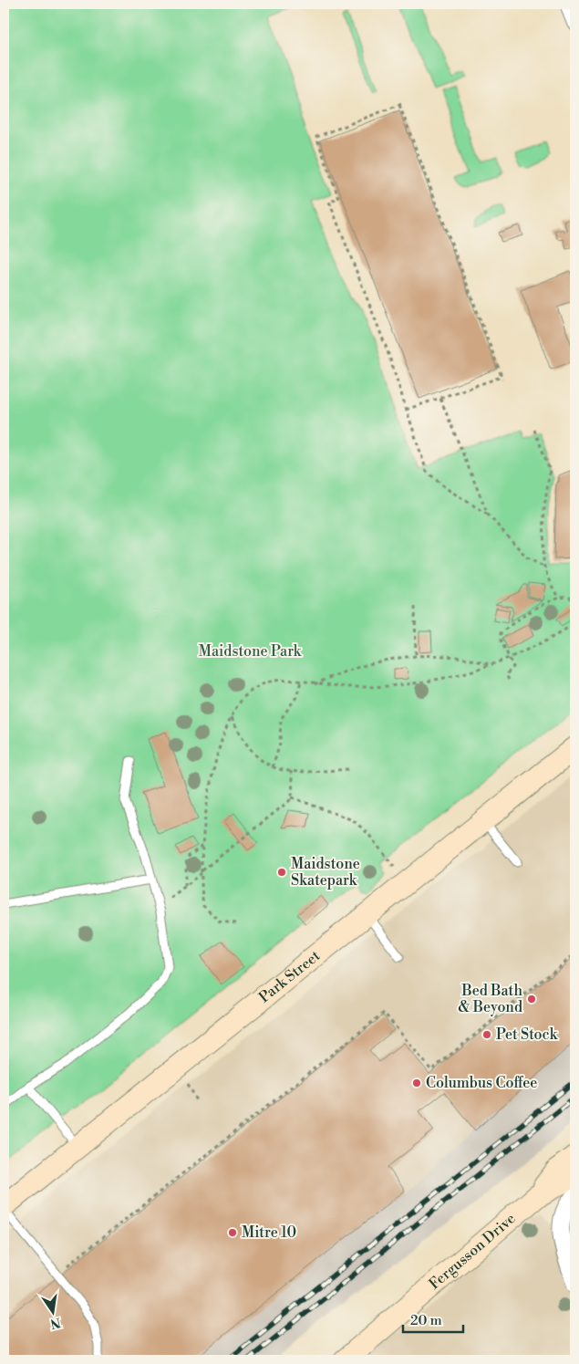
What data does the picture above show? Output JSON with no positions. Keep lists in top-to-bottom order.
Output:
{
  "streets": {
    "street": ["Park Street", "Fergusson Drive"]
  },
  "parks": ["Maidstone Park"],
  "places": [
    "Maidstone Skatepark",
    "Bed Bath & Beyond",
    "Pet Stock",
    "Columbus Coffee",
    "Mitre 10"
  ],
  "scale_bar": "20 m",
  "north": "bottom"
}
